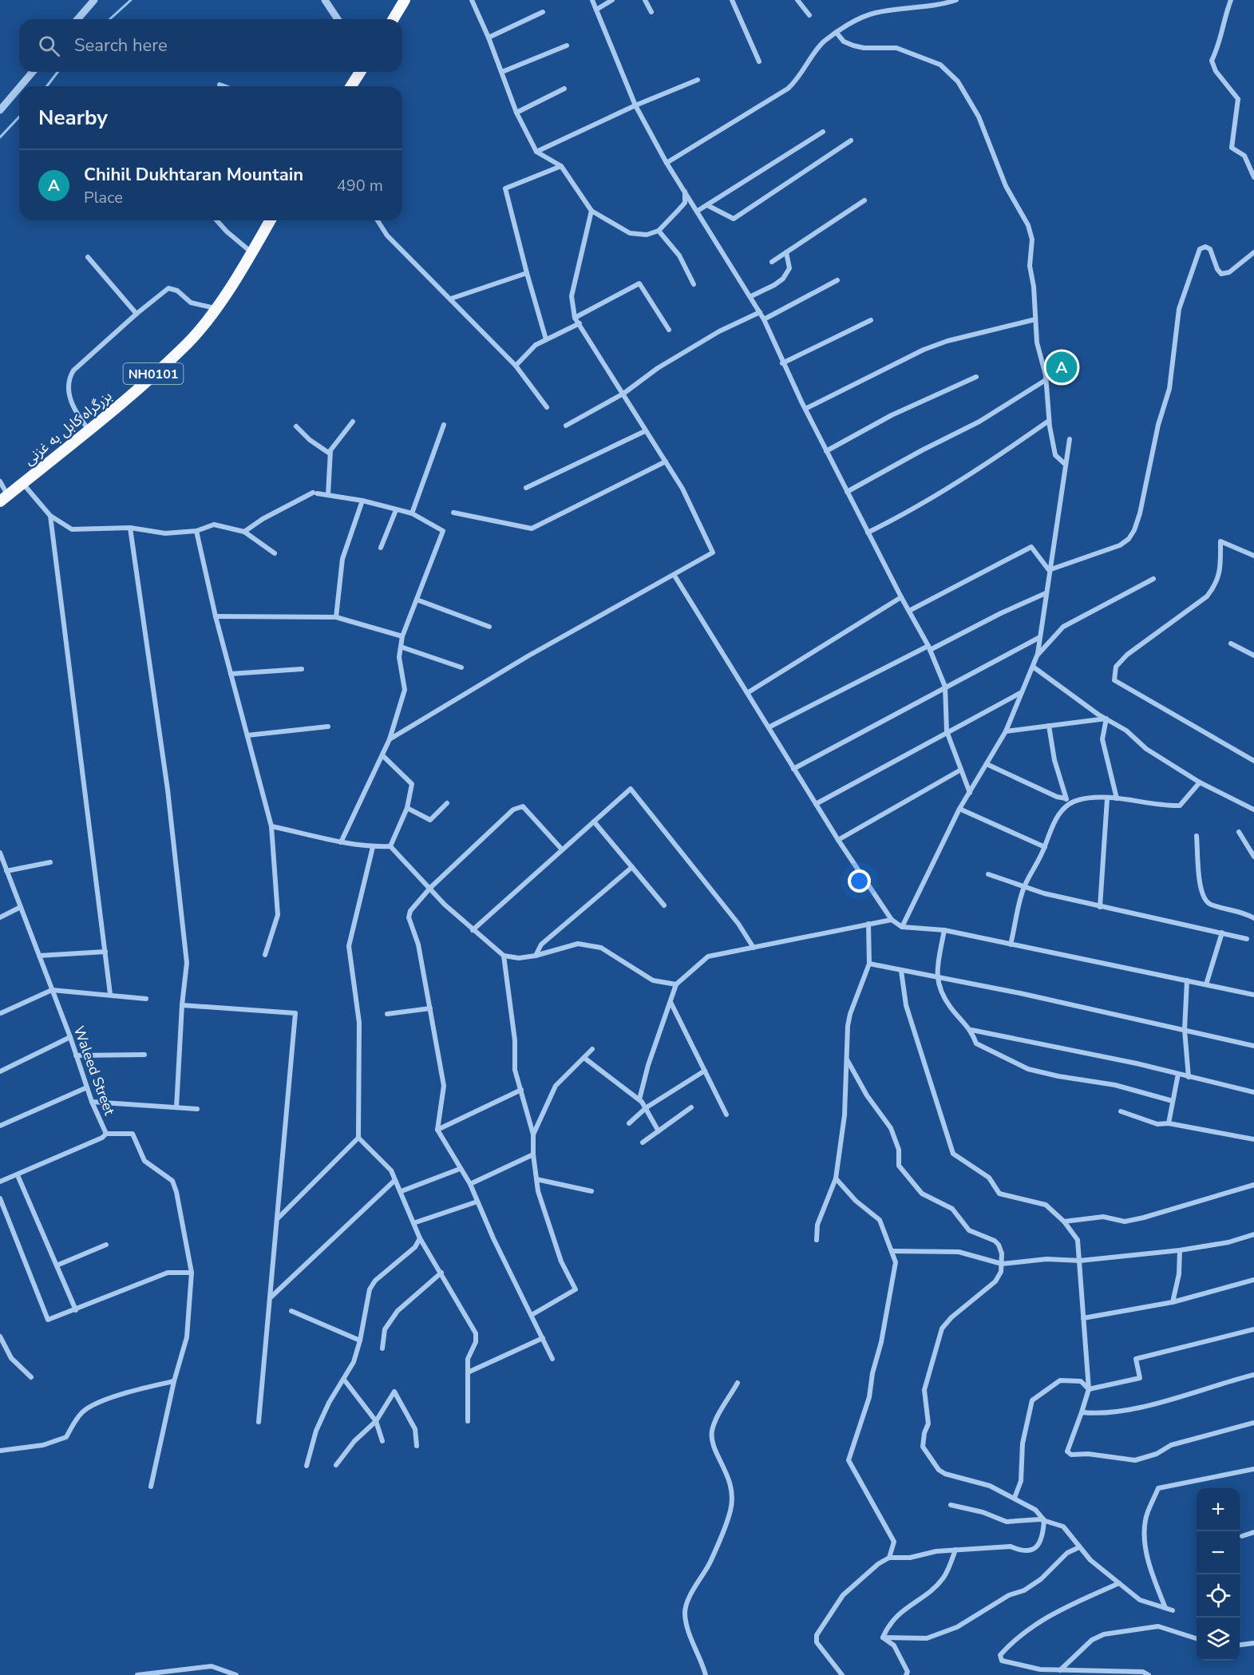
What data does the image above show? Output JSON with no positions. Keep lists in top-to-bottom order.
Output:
{
  "streets": {
    "highway": ["NH0101", "بزرگراه کابل به غزنی"],
    "street": ["Waleed Street"]
  },
  "page": {
    "search": "Search here",
    "heading": "Nearby",
    "list": [
      {
        "mark": "A",
        "name": "Chihil Dukhtaran Mountain",
        "note": "Place",
        "value": "490 m"
      }
    ],
    "pins": "A",
    "map_buttons": ["+", "−"]
  }
}
